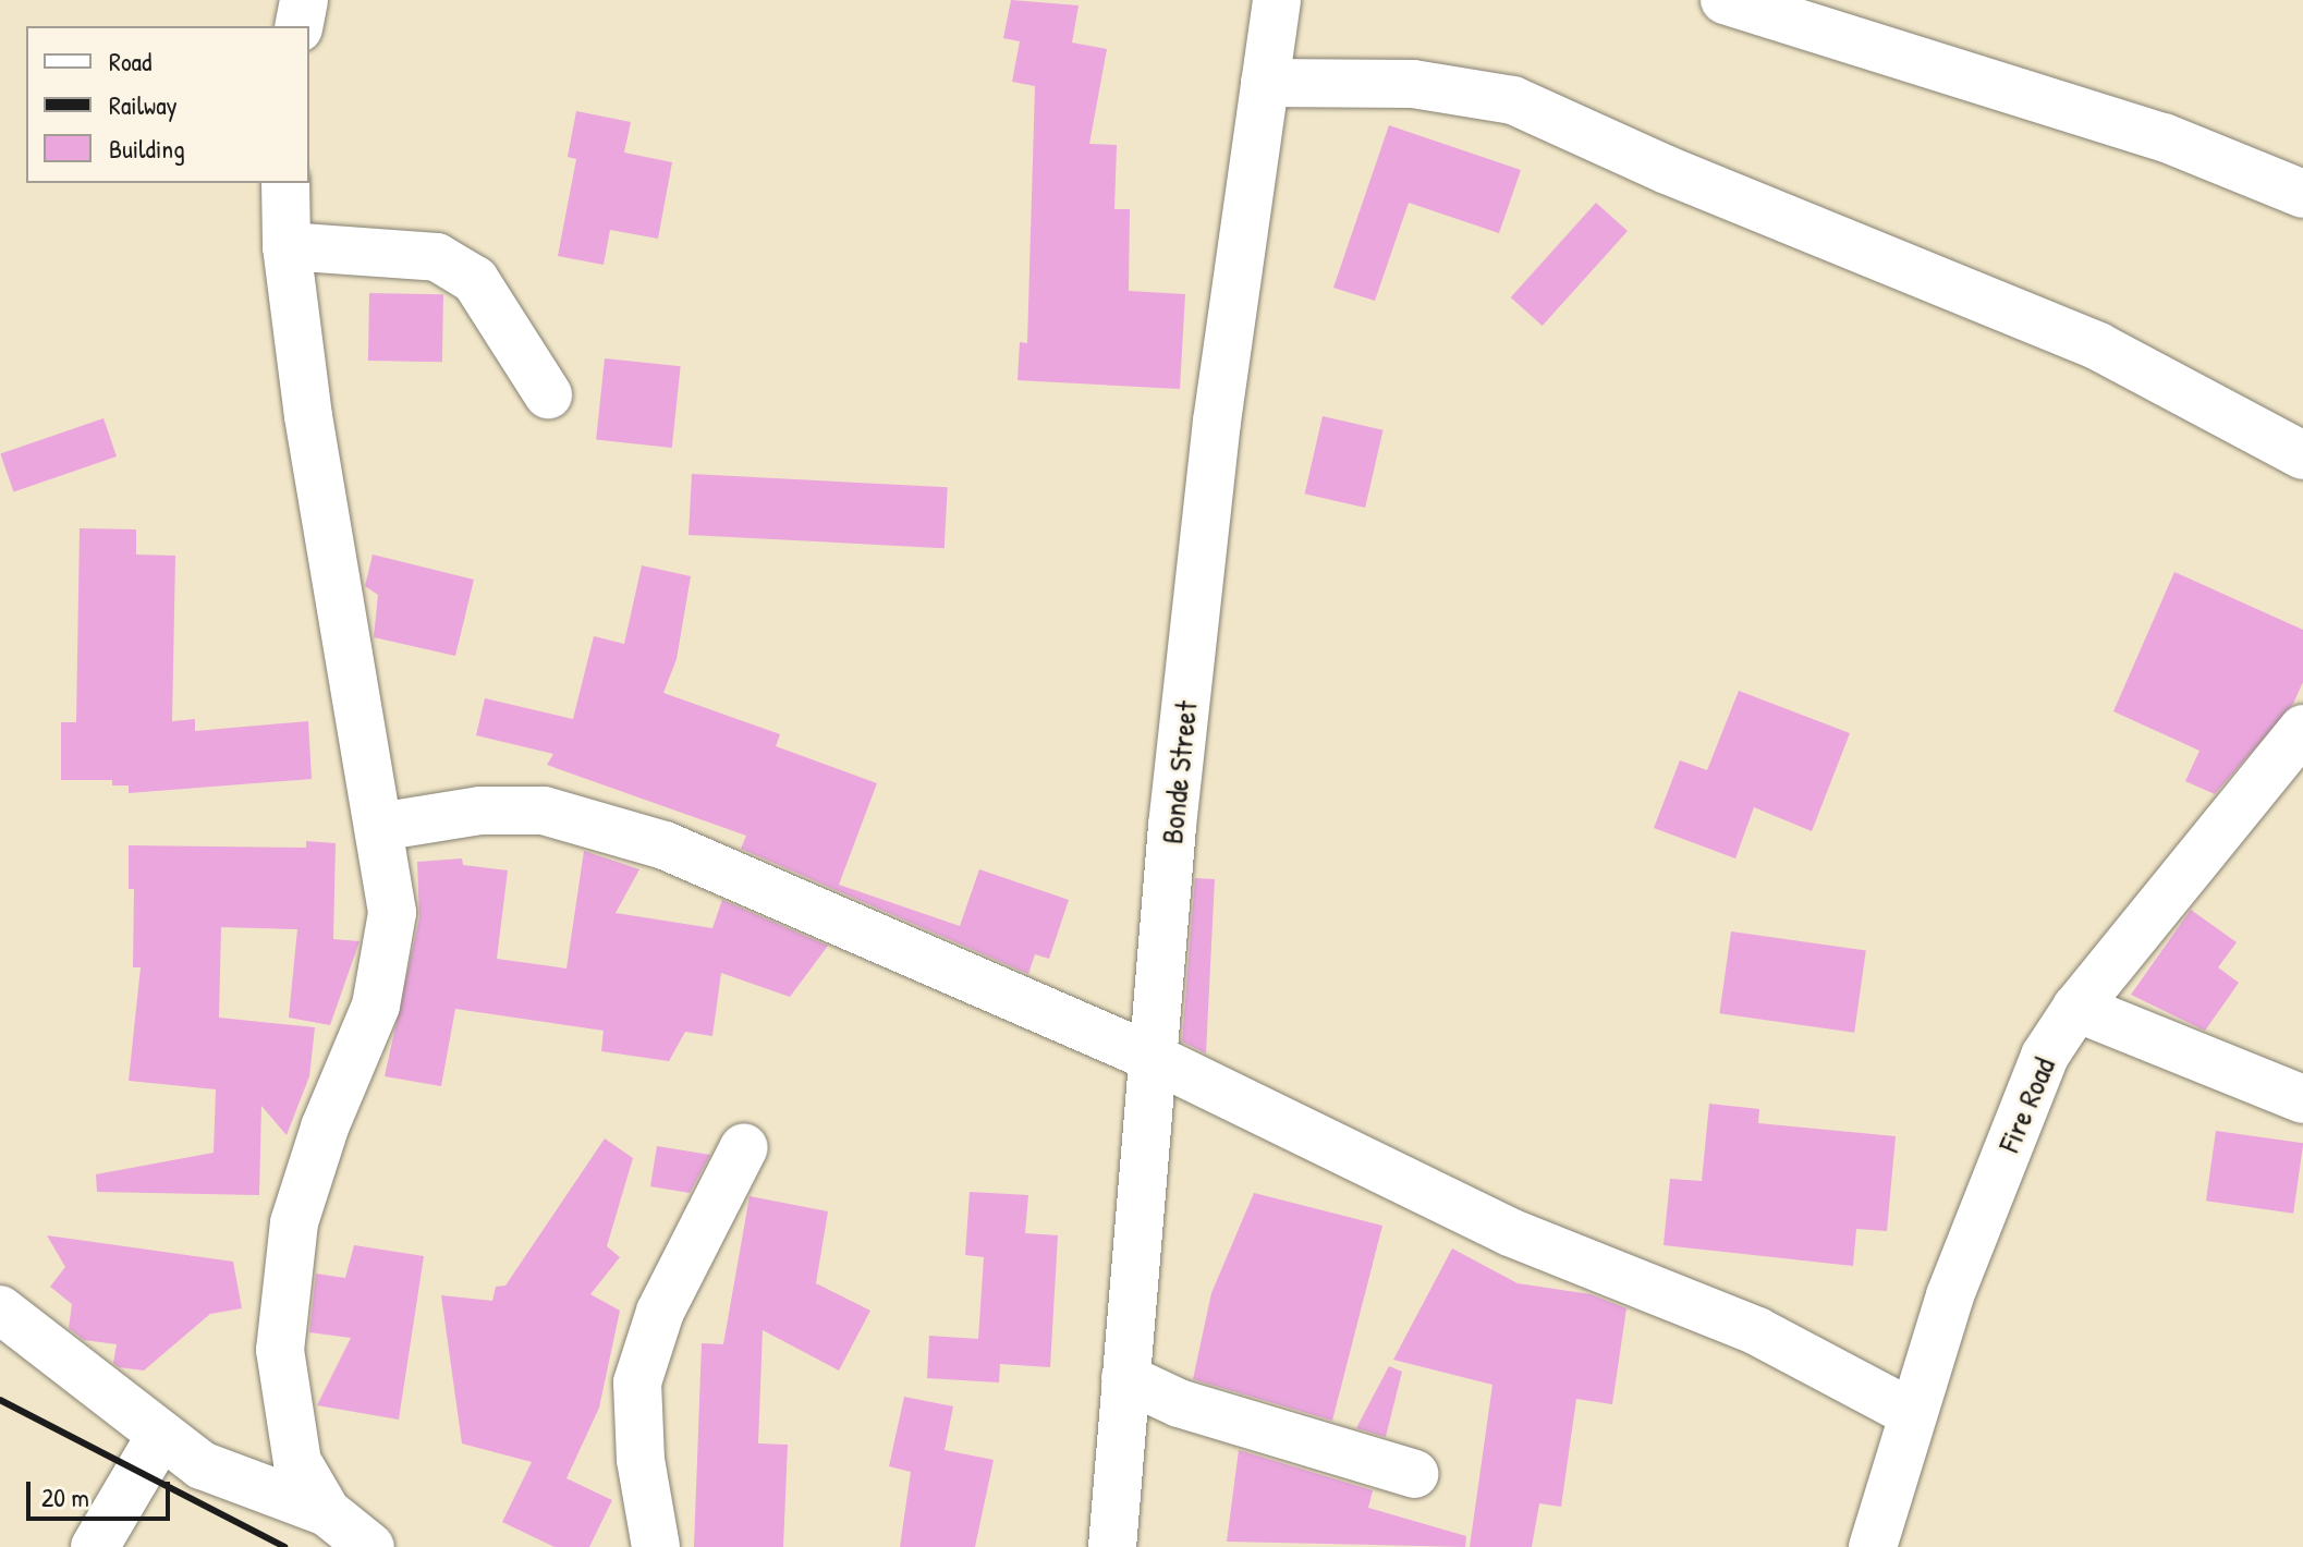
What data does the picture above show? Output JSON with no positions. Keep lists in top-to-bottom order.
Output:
{
  "streets": {
    "street": ["Bonde Street", "Fire Road"]
  },
  "legend": ["Road", "Railway", "Building"],
  "scale_bar": "20 m"
}
